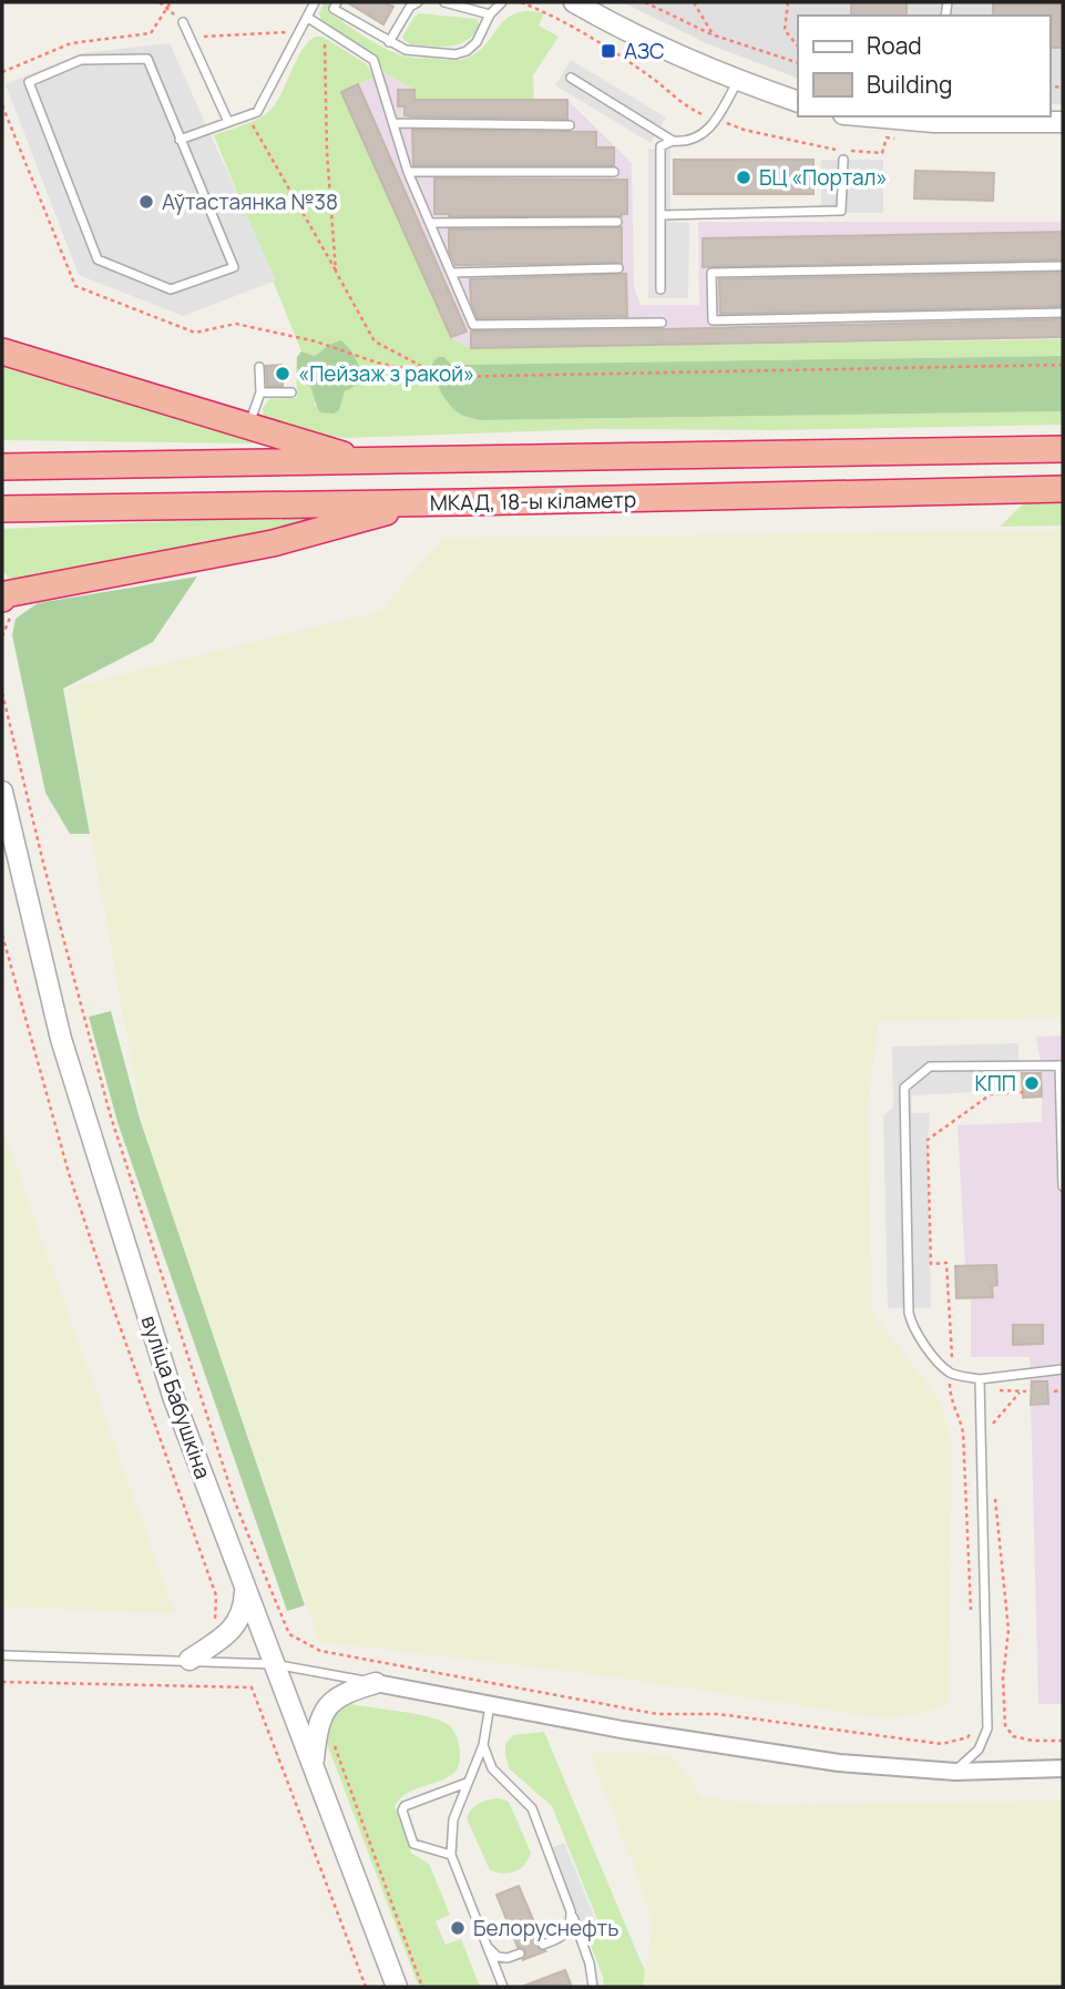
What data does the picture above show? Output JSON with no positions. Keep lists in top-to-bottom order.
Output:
{
  "streets": {
    "highway": ["МКАД, 18-ы кіламетр"],
    "street": ["вуліца Бабушкіна"]
  },
  "places": {
    "transit": ["АЗС"],
    "other": [
      "БЦ «Портал»",
      "Аўтастаянка №38",
      "«Пейзаж з ракой»",
      "КПП",
      "Белоруснефть"
    ]
  },
  "legend": ["Road", "Building"]
}
